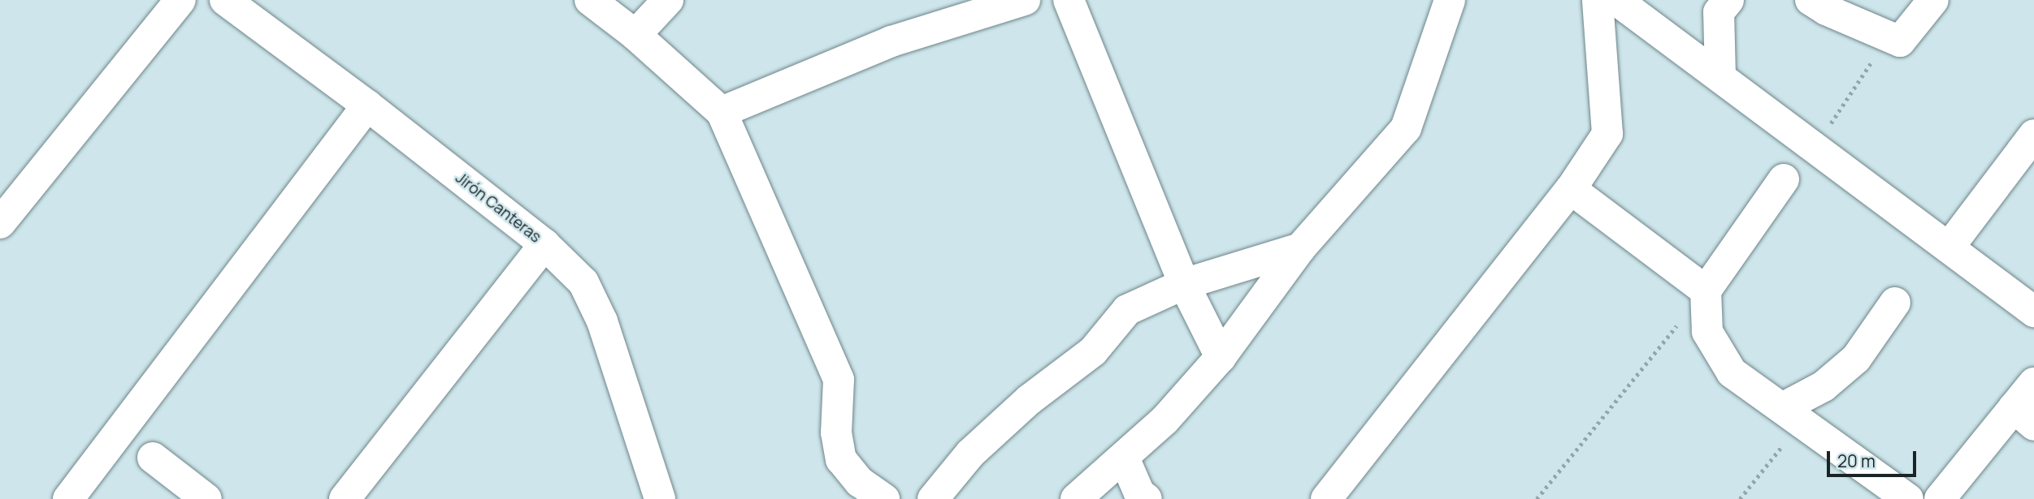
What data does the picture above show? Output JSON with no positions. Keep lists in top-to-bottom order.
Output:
{
  "streets": {
    "street": ["Jirón Canteras"]
  },
  "scale_bar": "20 m"
}
